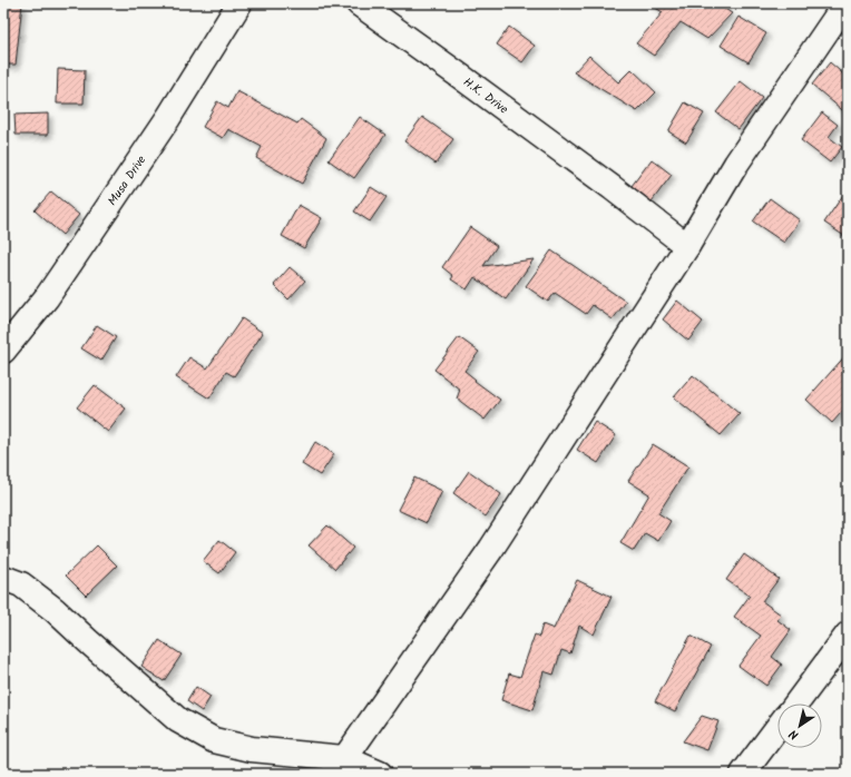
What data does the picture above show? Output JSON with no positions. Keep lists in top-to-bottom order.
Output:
{
  "streets": {
    "street": ["H.K. Drive", "Musa Drive"]
  },
  "north": "bottom left"
}
